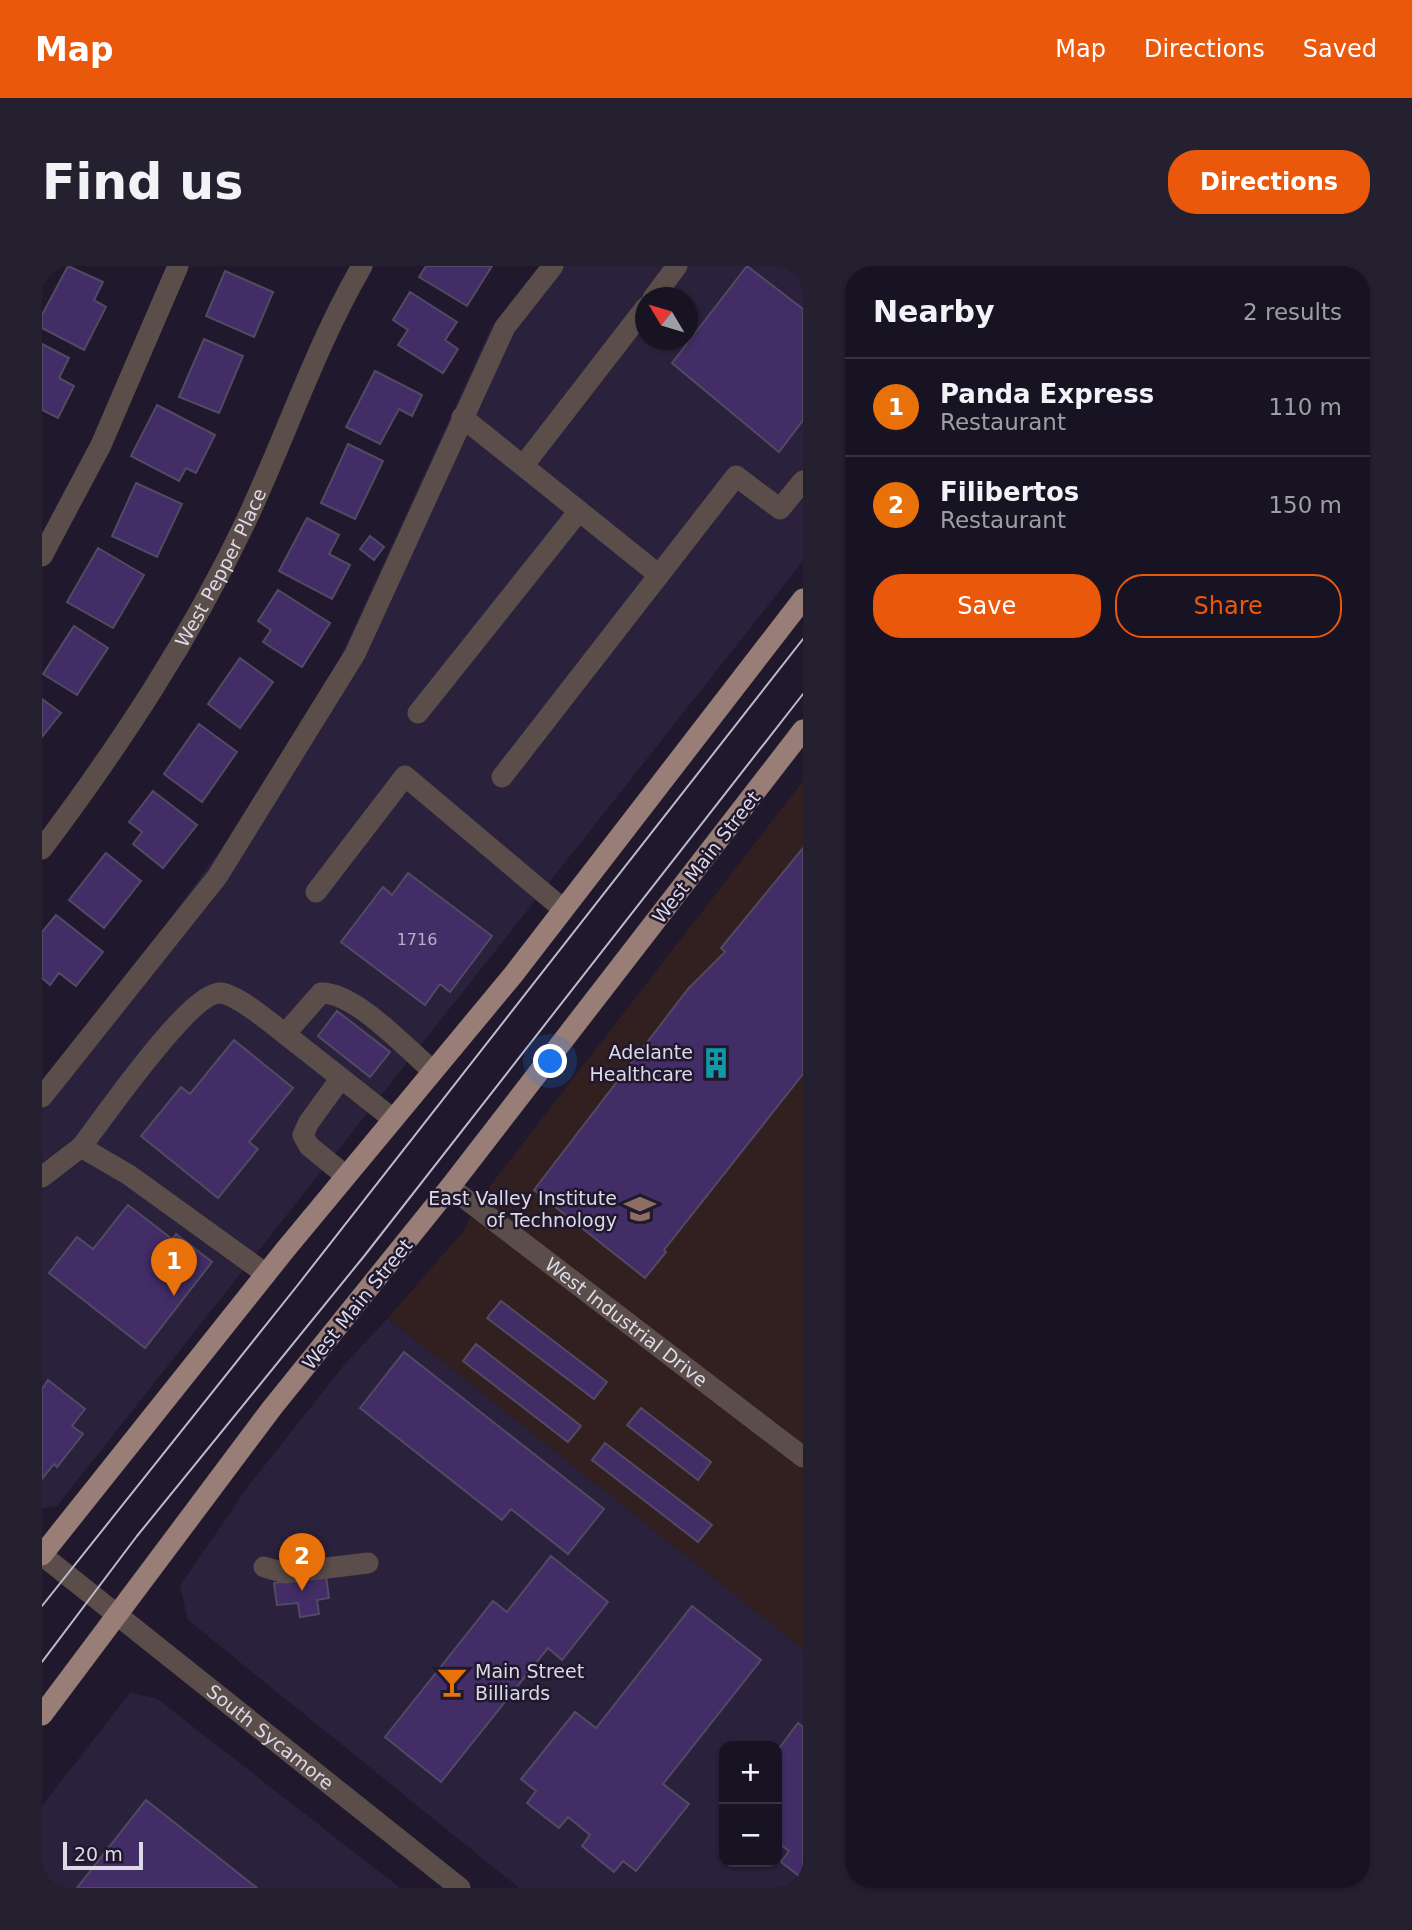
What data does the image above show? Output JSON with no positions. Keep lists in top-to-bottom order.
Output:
{
  "streets": {
    "main road": ["West Main Street"],
    "street": ["West Pepper Place", "West Industrial Drive", "South Sycamore"]
  },
  "crossings": [
    ["West Main Street", "West Industrial Drive"],
    ["West Main Street", "South Sycamore"]
  ],
  "places": {
    "building": ["Adelante Healthcare"],
    "school or university": ["East Valley Institute of Technology"],
    "bar": ["Main Street Billiards"]
  },
  "house_numbers": ["1716"],
  "scale_bar": "20 m",
  "north": "top left",
  "page": {
    "header": "Map",
    "nav": ["Map", "Directions", "Saved"],
    "buttons": [
      "Directions",
      ["Save", "Share"]
    ],
    "title": "Find us",
    "heading": ["Nearby", "2 results"],
    "list": [
      {
        "mark": "1",
        "name": "Panda Express",
        "note": "Restaurant",
        "value": "110 m"
      },
      {
        "mark": "2",
        "name": "Filibertos",
        "note": "Restaurant",
        "value": "150 m"
      }
    ],
    "pins": ["1", "2"],
    "map_buttons": ["+", "−"],
    "scale": "20 m"
  }
}
